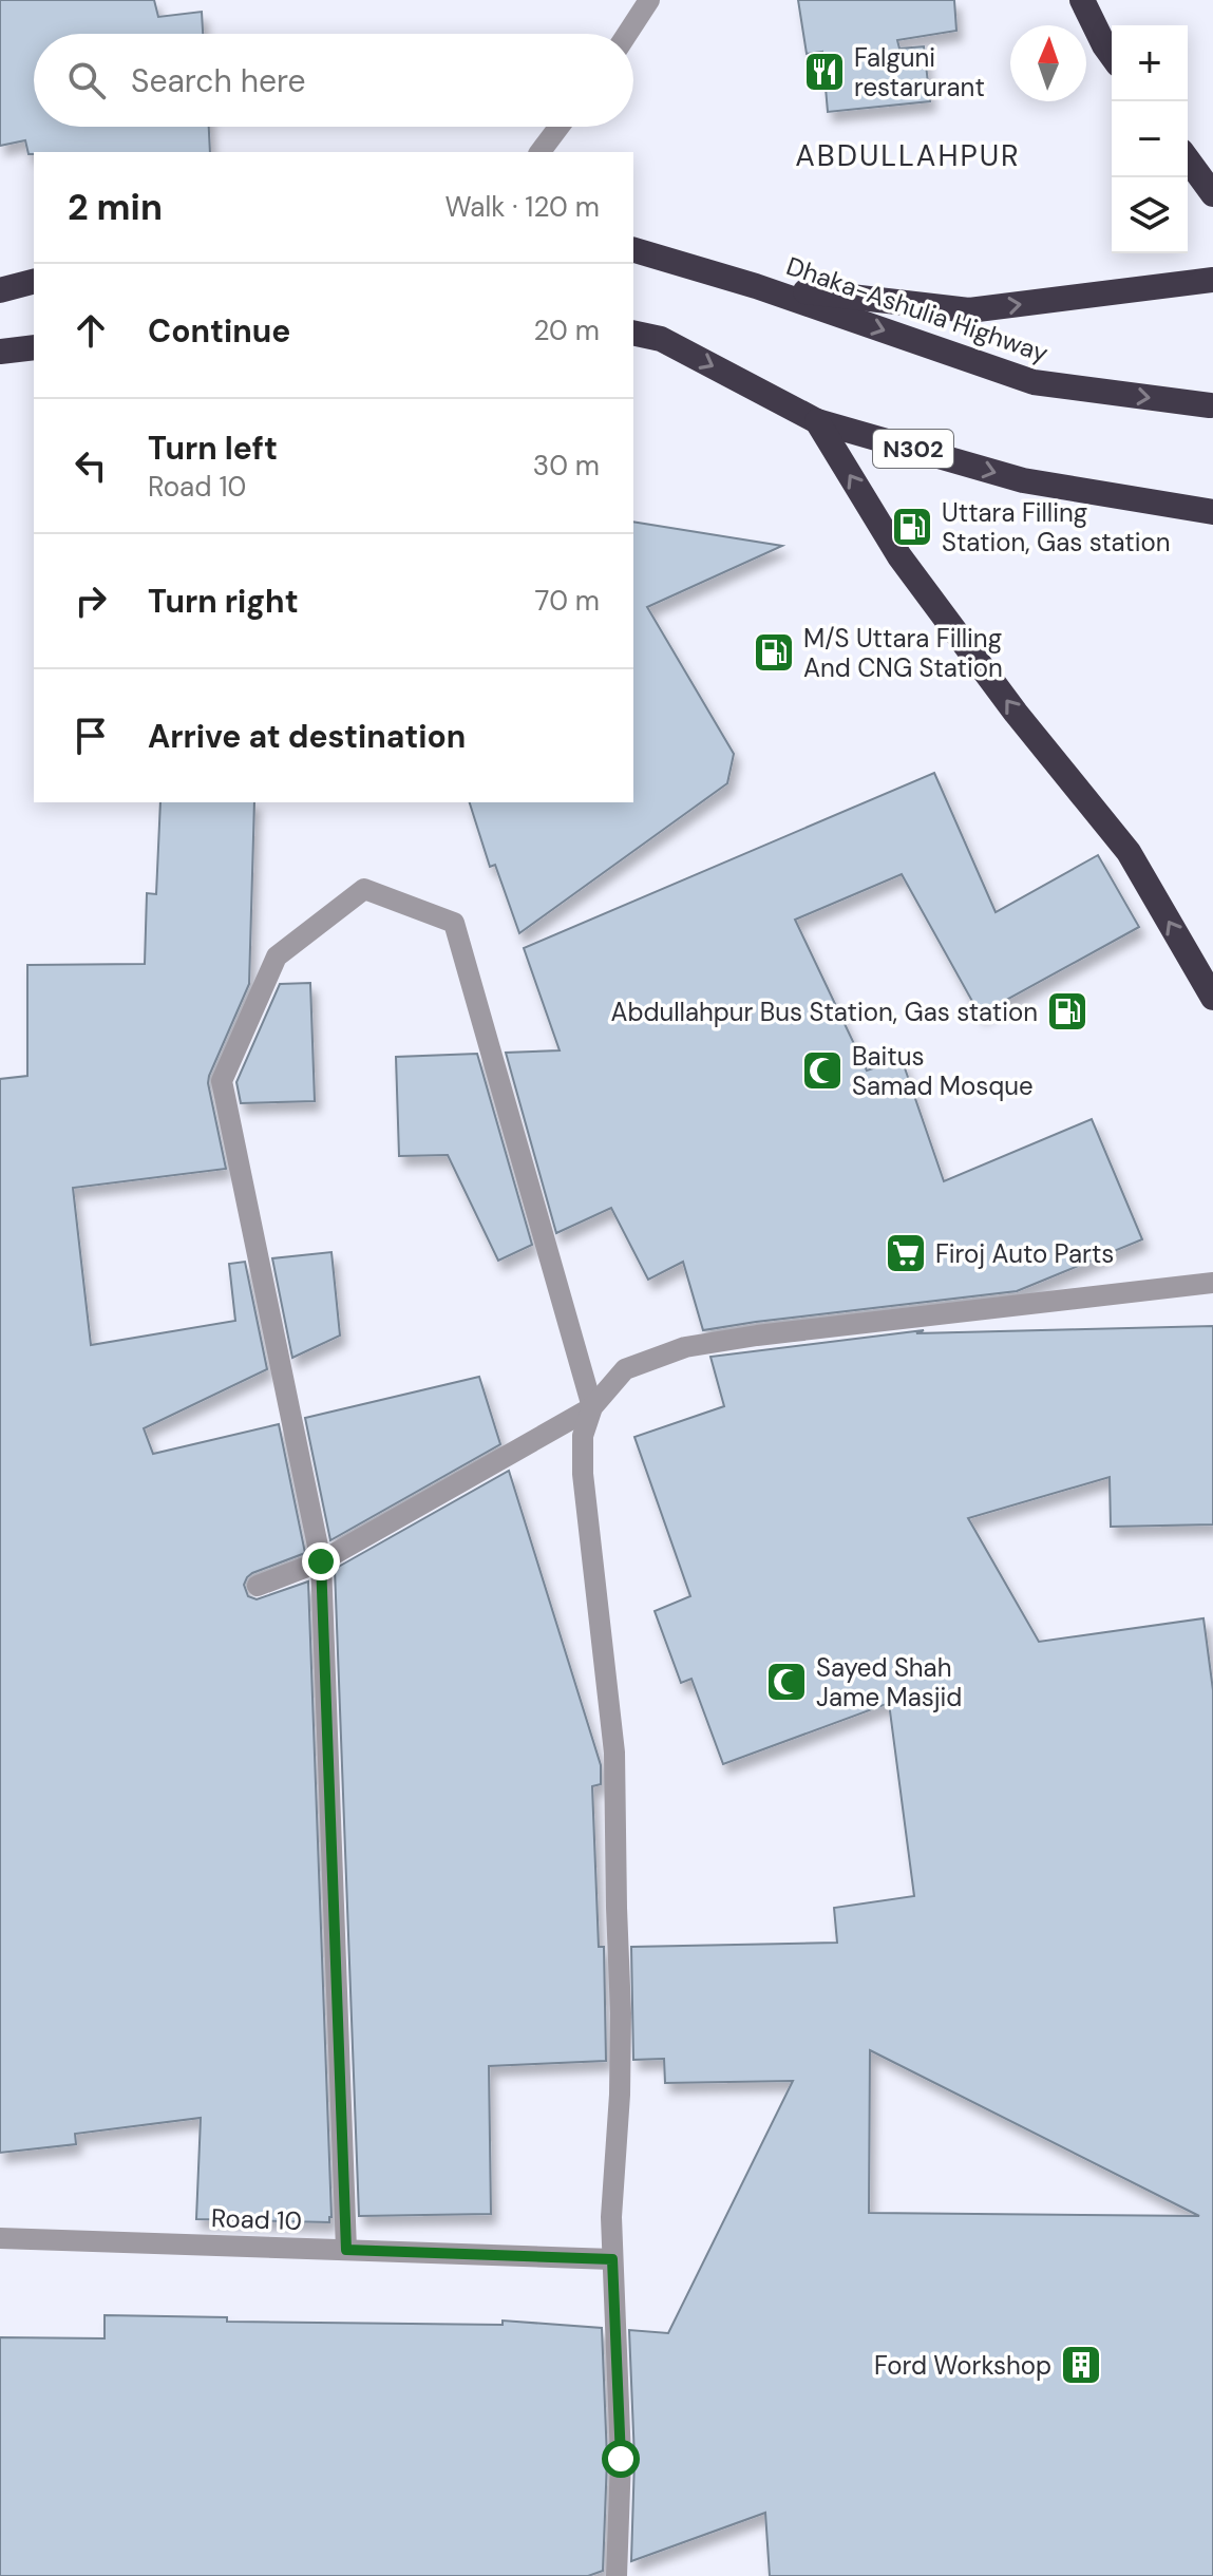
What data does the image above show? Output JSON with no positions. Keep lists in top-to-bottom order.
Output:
{
  "streets": {
    "highway": ["Dhaka-Ashulia Highway", "N302"],
    "street": ["Road 10"]
  },
  "districts": ["ABDULLAHPUR"],
  "places": {
    "restaurant": ["Falguni restarurant"],
    "fuel station": ["Uttara Filling Station, Gas station", "M/S Uttara Filling And CNG Station", "Abdullahpur Bus Station, Gas station"],
    "mosque": ["Baitus Samad Mosque", "Sayed Shah Jame Masjid"],
    "supermarket": ["Firoj Auto Parts"],
    "building": ["Ford Workshop"]
  },
  "north": "top",
  "page": {
    "map_buttons": ["+", "−"],
    "search": "Search here",
    "heading": ["2 min", "Walk · 120 m"],
    "list": [
      ["Continue", "20 m"],
      ["Turn left", "Road 10", "30 m"],
      ["Turn right", "70 m"],
      "Arrive at destination"
    ]
  }
}
